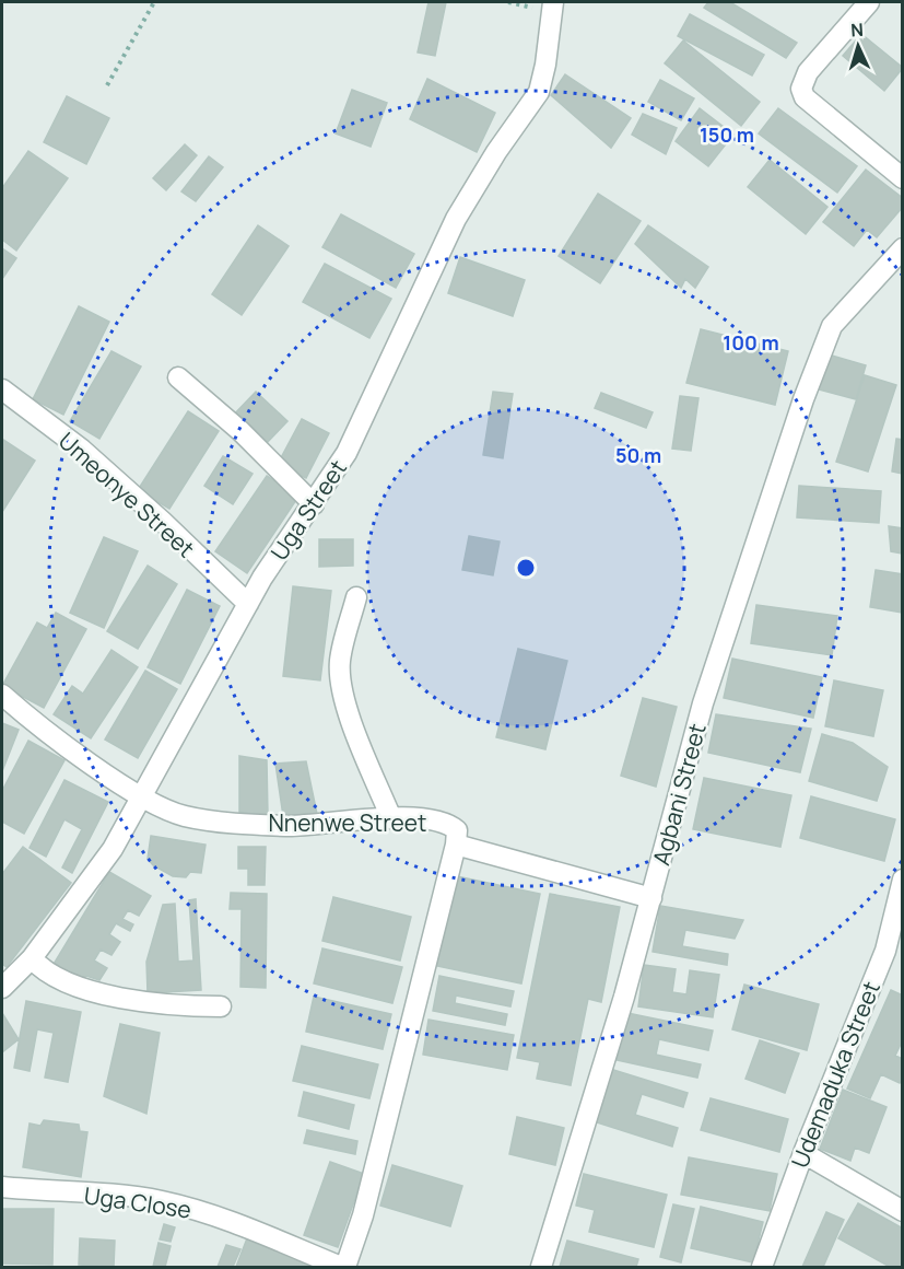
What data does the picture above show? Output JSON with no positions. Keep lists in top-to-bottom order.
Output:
{
  "streets": {
    "street": [
      "Umeonye Street",
      "Uga Street",
      "Agbani Street",
      "Nnenwe Street",
      "Udemaduka Street",
      "Uga Close"
    ]
  },
  "crossings": [
    ["Umeonye Street", "Uga Street"],
    ["Uga Street", "Nnenwe Street"],
    ["Agbani Street", "Nnenwe Street"]
  ],
  "north": "top",
  "rings": ["150 m", "100 m", "50 m"]
}
